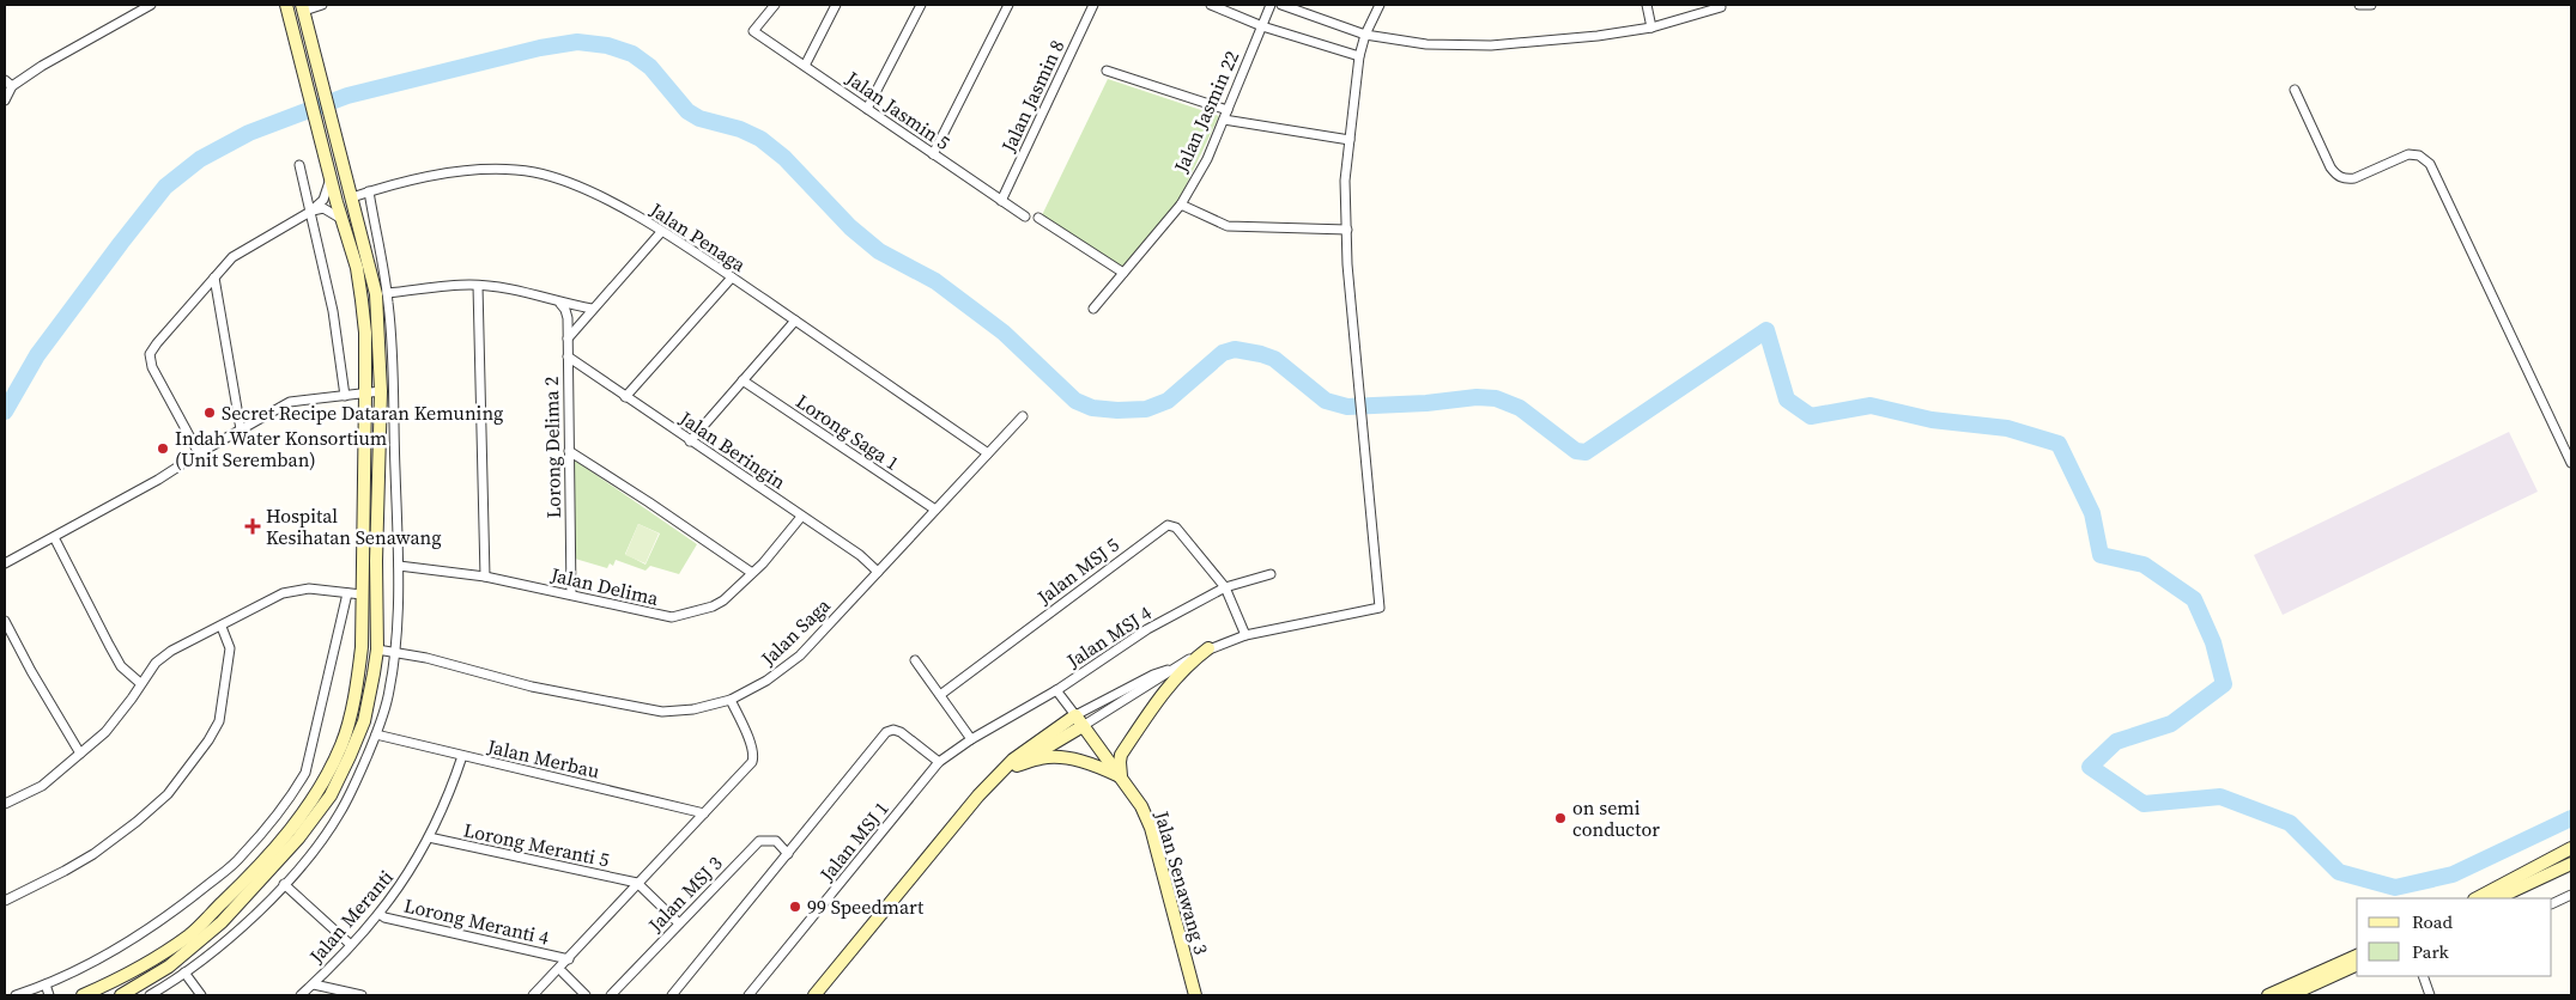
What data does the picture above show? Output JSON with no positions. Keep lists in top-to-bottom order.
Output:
{
  "streets": {
    "street": [
      "Jalan Jasmin 8",
      "Jalan Jasmin 5",
      "Jalan Jasmin 22",
      "Jalan Penaga",
      "Lorong Saga 1",
      "Lorong Delima 2",
      "Jalan Beringin",
      "Jalan MSJ 5",
      "Jalan Delima",
      "Jalan Saga",
      "Jalan MSJ 4",
      "Jalan Merbau",
      "Jalan MSJ 1",
      "Lorong Meranti 5",
      "Jalan Senawang 3",
      "Jalan MSJ 3",
      "Jalan Meranti",
      "Lorong Meranti 4"
    ]
  },
  "crossings": [
    ["Jalan Jasmin 8", "Jalan Jasmin 5"],
    ["Jalan Penaga", "Jalan Saga"],
    ["Lorong Saga 1", "Jalan Saga"],
    ["Lorong Delima 2", "Jalan Beringin"],
    ["Lorong Delima 2", "Jalan Delima"],
    ["Jalan Beringin", "Jalan Delima"],
    ["Jalan Beringin", "Jalan Saga"],
    ["Jalan MSJ 5", "Jalan MSJ 4"],
    ["Jalan MSJ 4", "Jalan MSJ 1"],
    ["Jalan Merbau", "Jalan Meranti"],
    ["Lorong Meranti 5", "Jalan Meranti"],
    ["Jalan Meranti", "Lorong Meranti 4"]
  ],
  "places": {
    "other": [
      "Secret Recipe Dataran Kemuning",
      "Indah Water Konsortium (Unit Seremban)",
      "on semi conductor",
      "99 Speedmart"
    ],
    "health": ["Hospital Kesihatan Senawang"]
  },
  "legend": ["Road", "Park"]
}
